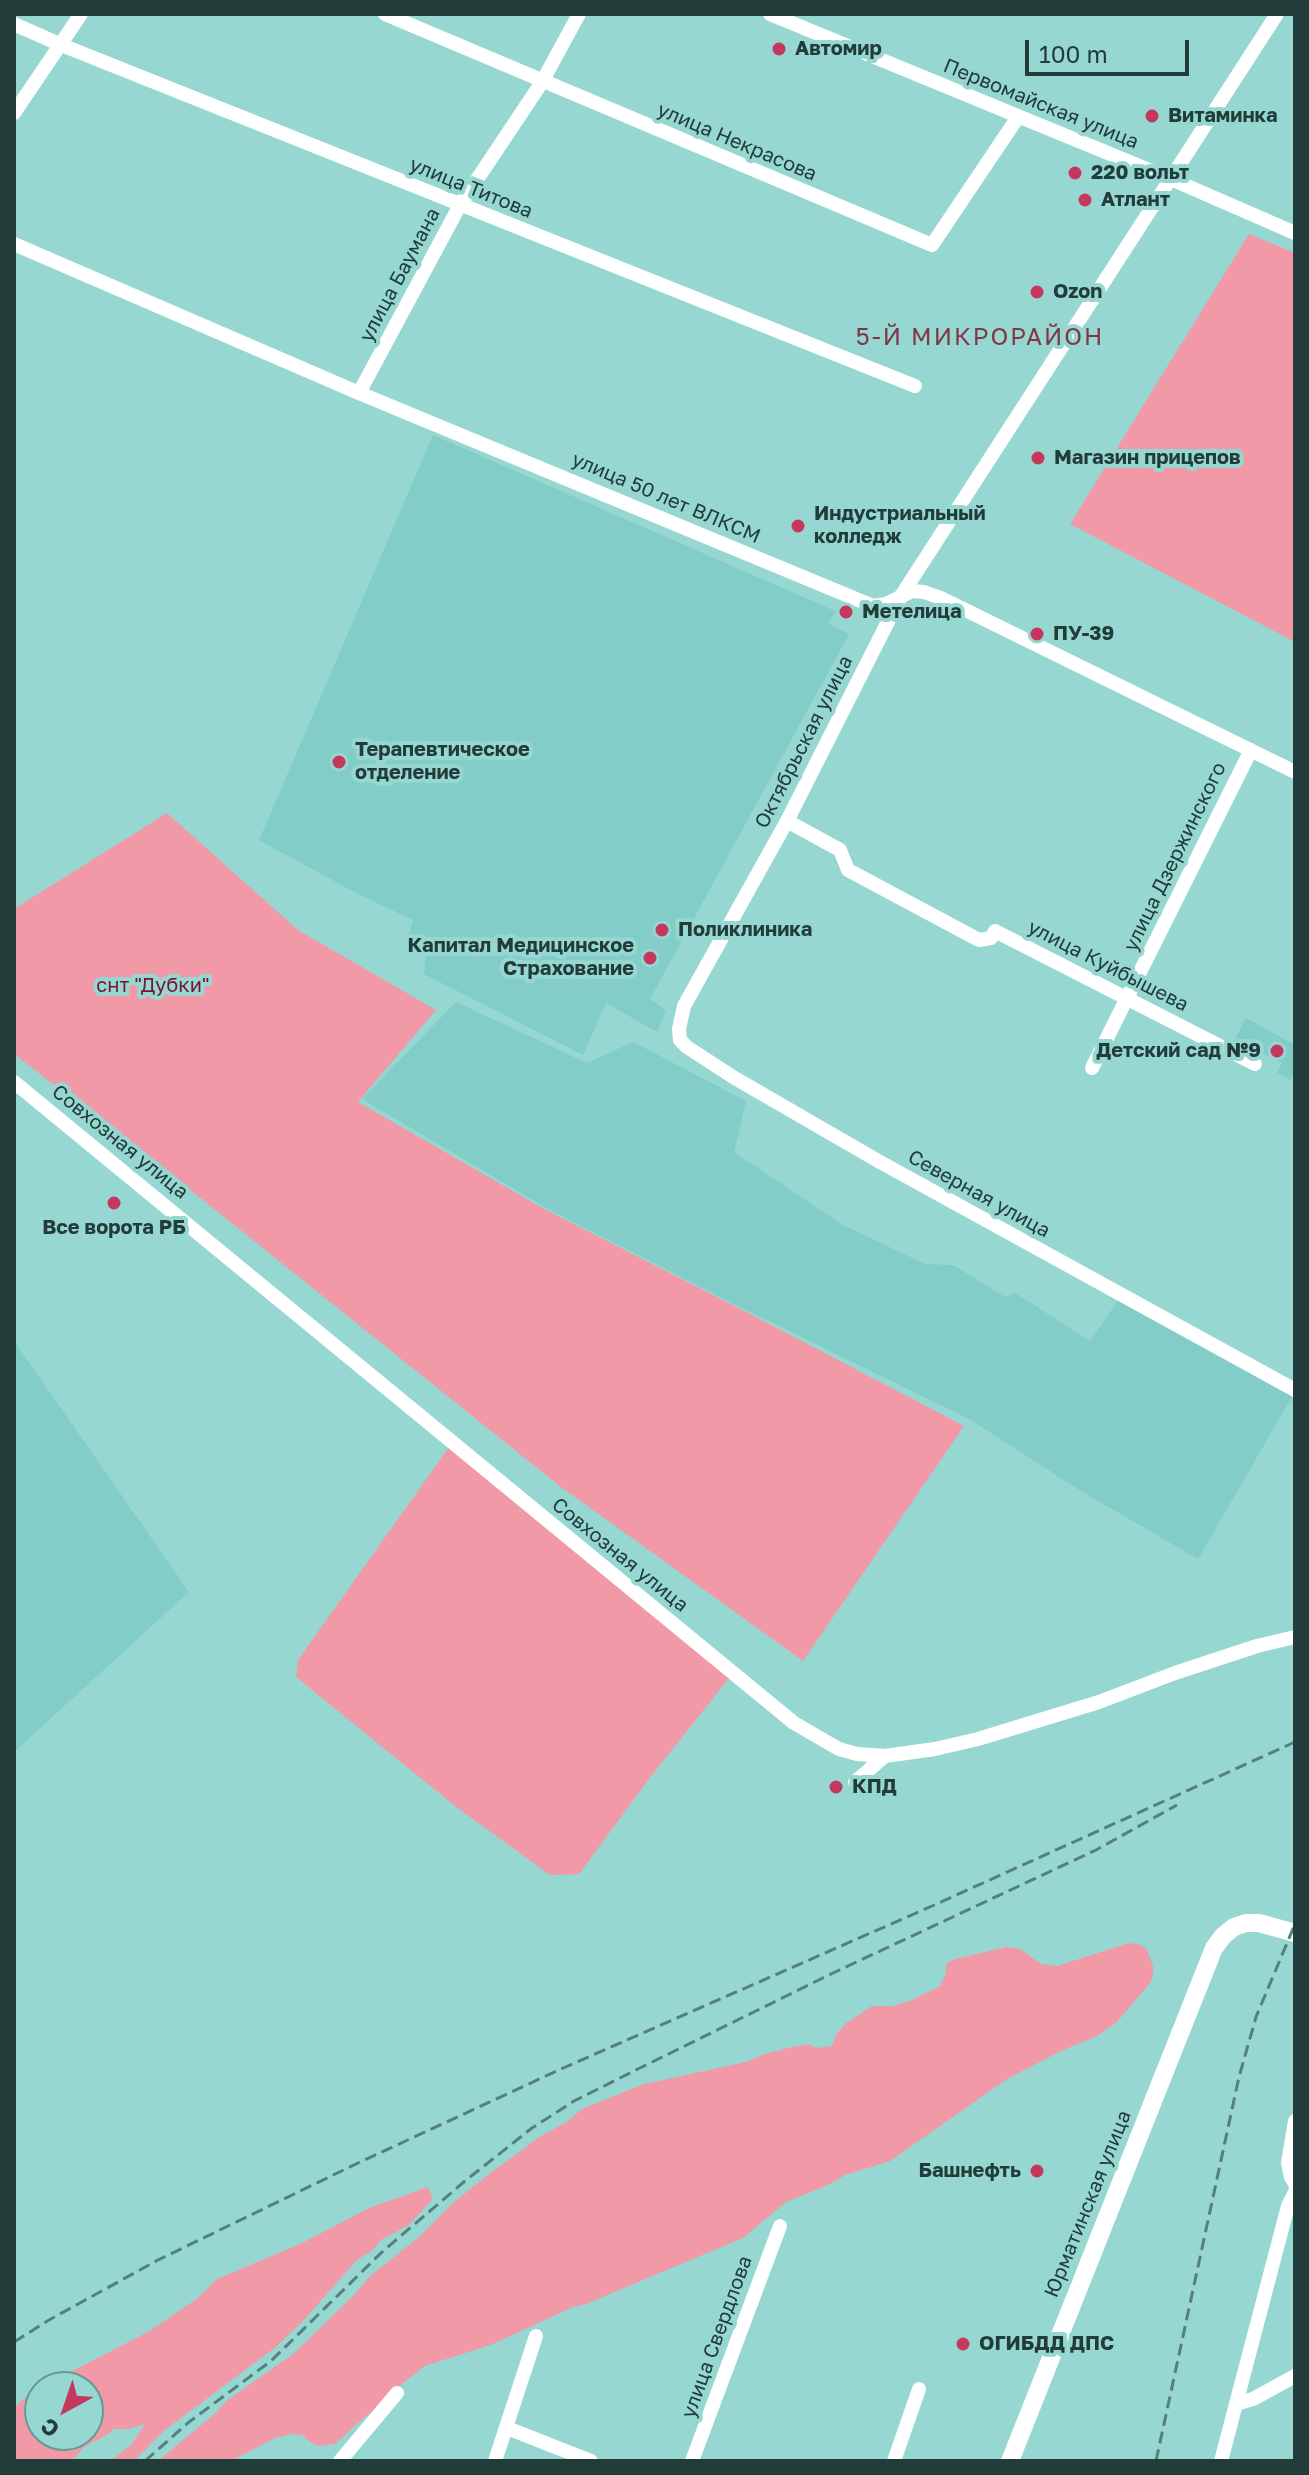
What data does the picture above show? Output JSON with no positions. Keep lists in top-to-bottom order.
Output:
{
  "streets": {
    "main road": ["Юрматинская улица"],
    "street": [
      "Первомайская улица",
      "улица Некрасова",
      "улица Титова",
      "улица Баумана",
      "улица 50 лет ВЛКСМ",
      "Октябрьская улица",
      "улица Дзержинского",
      "улица Куйбышева",
      "Совхозная улица",
      "Северная улица",
      "улица Свердлова"
    ]
  },
  "crossings": [
    ["Первомайская улица", "улица Некрасова"],
    ["Первомайская улица", "Октябрьская улица"],
    ["улица Некрасова", "улица Баумана"],
    ["улица Титова", "улица Баумана"],
    ["улица Баумана", "улица 50 лет ВЛКСМ"],
    ["улица 50 лет ВЛКСМ", "Октябрьская улица"],
    ["улица 50 лет ВЛКСМ", "улица Дзержинского"],
    ["Октябрьская улица", "улица Куйбышева"],
    ["Октябрьская улица", "Северная улица"],
    ["улица Дзержинского", "улица Куйбышева"]
  ],
  "districts": ["5-Й МИКРОРАЙОН"],
  "parks": ["снт \"Дубки\""],
  "places": [
    "Автомир",
    "Витаминка",
    "220 вольт",
    "Атлант",
    "Ozon",
    "Магазин прицепов",
    "Индустриальный колледж",
    "Метелица",
    "ПУ-39",
    "Терапевтическое отделение",
    "Поликлиника",
    "Капитал Медицинское Страхование",
    "Детский сад №9",
    "Все ворота РБ",
    "КПД",
    "Башнефть",
    "ОГИБДД ДПС"
  ],
  "scale_bar": "100 m",
  "north": "bottom left"
}
